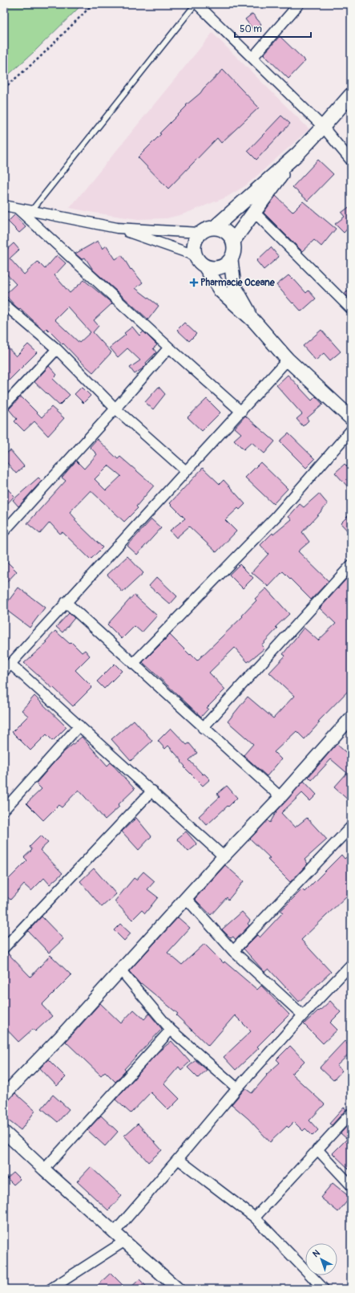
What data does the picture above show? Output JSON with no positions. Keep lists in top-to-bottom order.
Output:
{
  "places": {
    "health": ["Pharmacie Oceane"]
  },
  "scale_bar": "50 m",
  "north": "top left"
}
